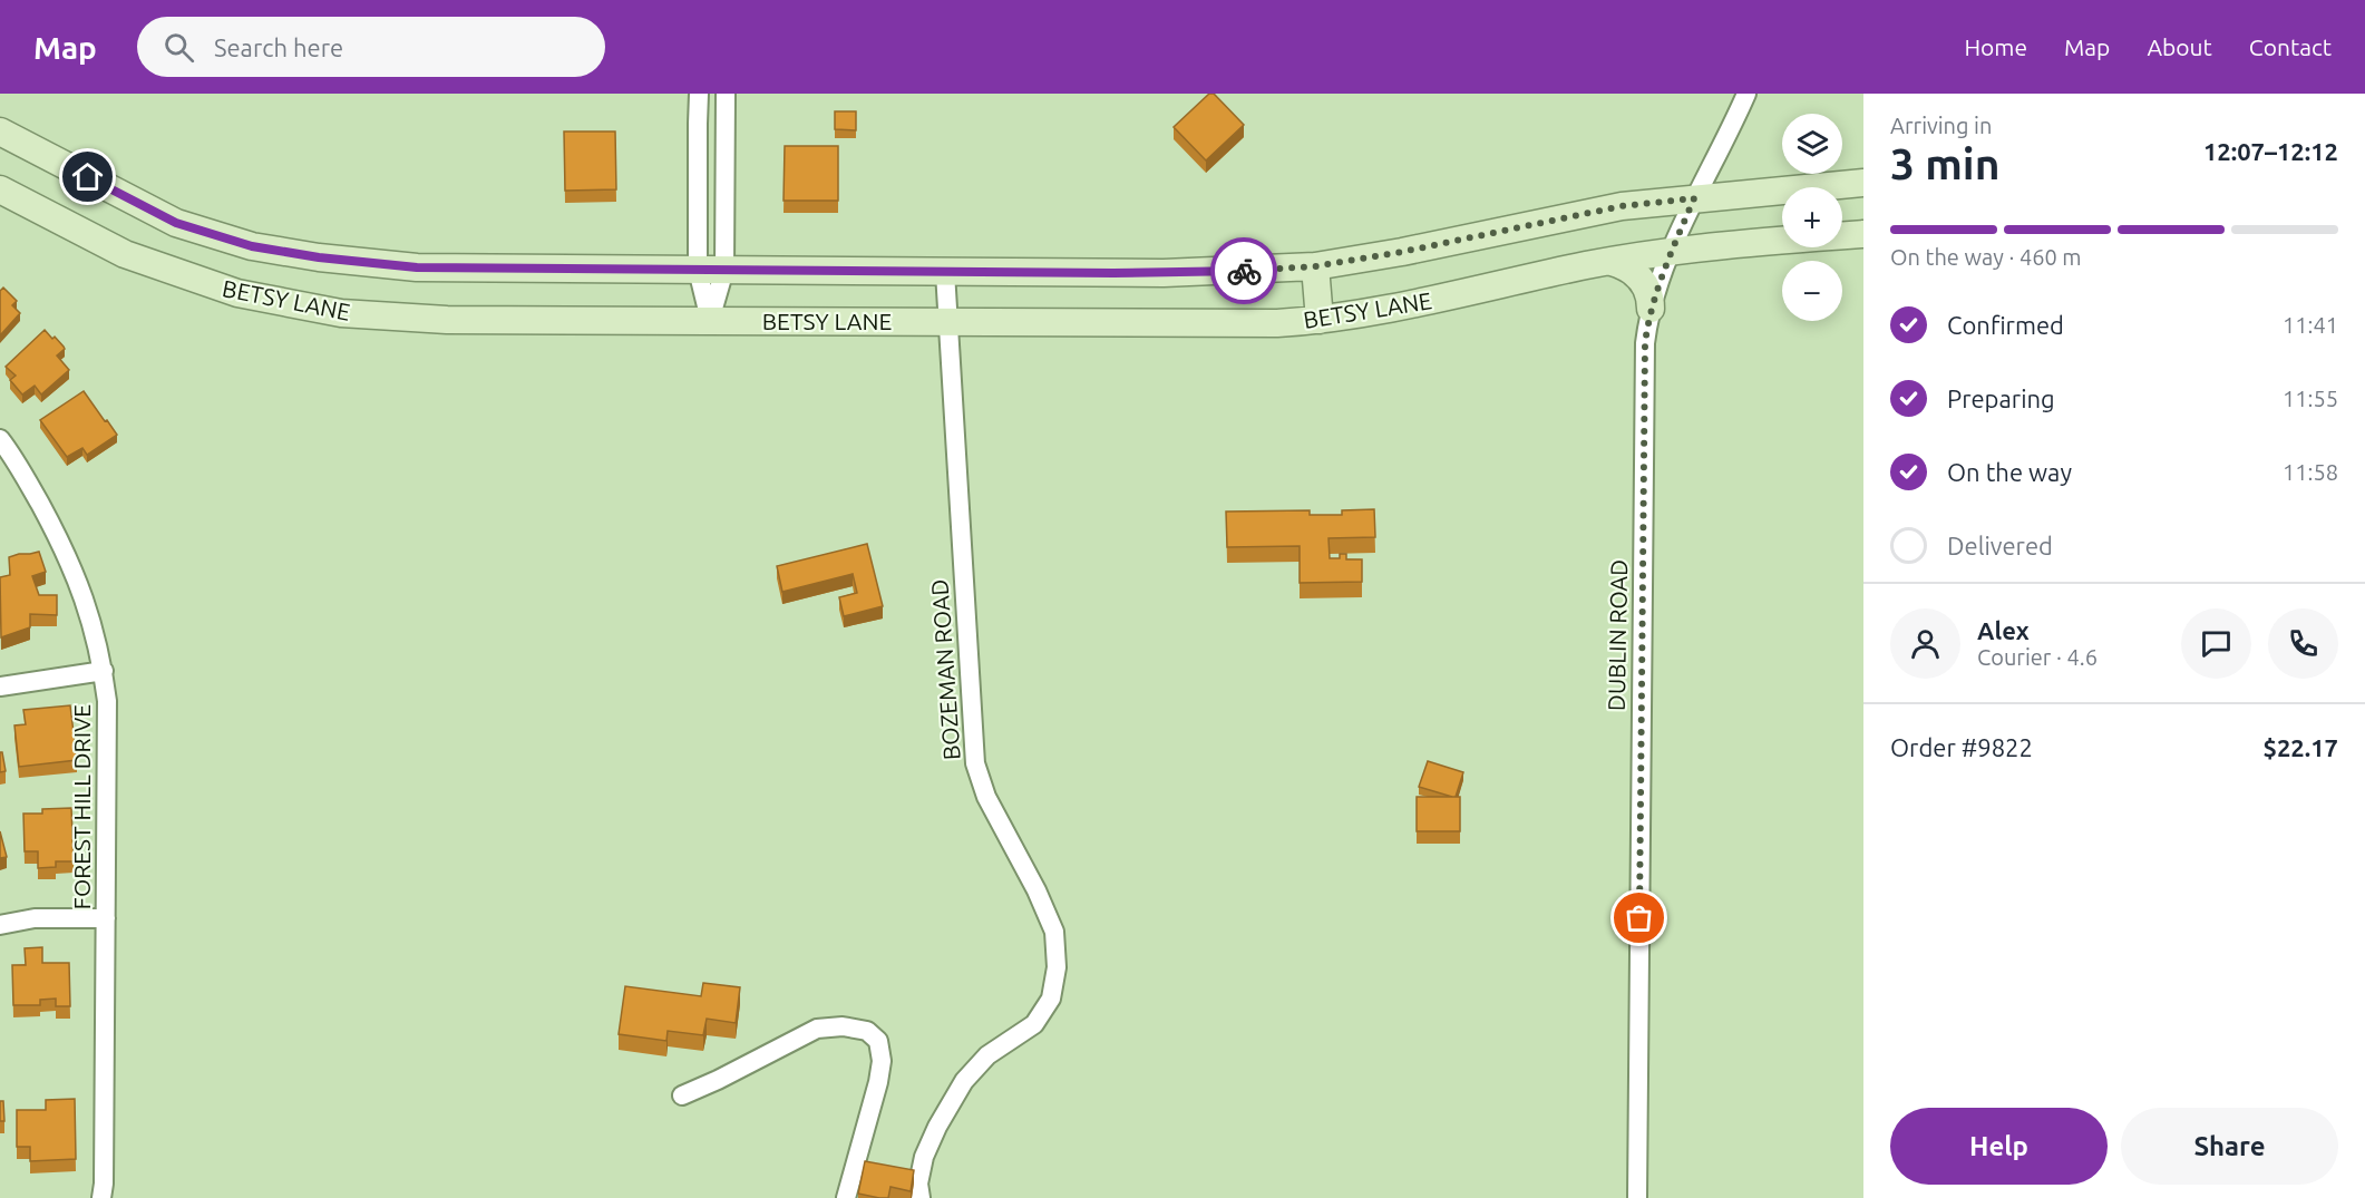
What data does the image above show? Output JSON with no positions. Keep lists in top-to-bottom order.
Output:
{
  "streets": {
    "main road": ["BETSY LANE"],
    "street": ["DUBLIN ROAD", "BOZEMAN ROAD", "FOREST HILL DRIVE"]
  },
  "crossings": [
    ["BETSY LANE", "DUBLIN ROAD"],
    ["BETSY LANE", "BOZEMAN ROAD"]
  ],
  "page": {
    "header": "Map",
    "search": "Search here",
    "nav": [
      "Home",
      "Map",
      "About",
      "Contact"
    ],
    "heading": ["3 min", "Arriving in", "12:07–12:12"],
    "panel": [
      "Alex",
      "Courier · 4.6",
      "Order #9822",
      "$22.17"
    ],
    "map_buttons": ["+", "−"],
    "bar": "On the way · 460 m",
    "list": [
      ["Confirmed", "11:41"],
      ["Preparing", "11:55"],
      ["On the way", "11:58"],
      "Delivered"
    ],
    "buttons": ["Help", "Share"]
  }
}
